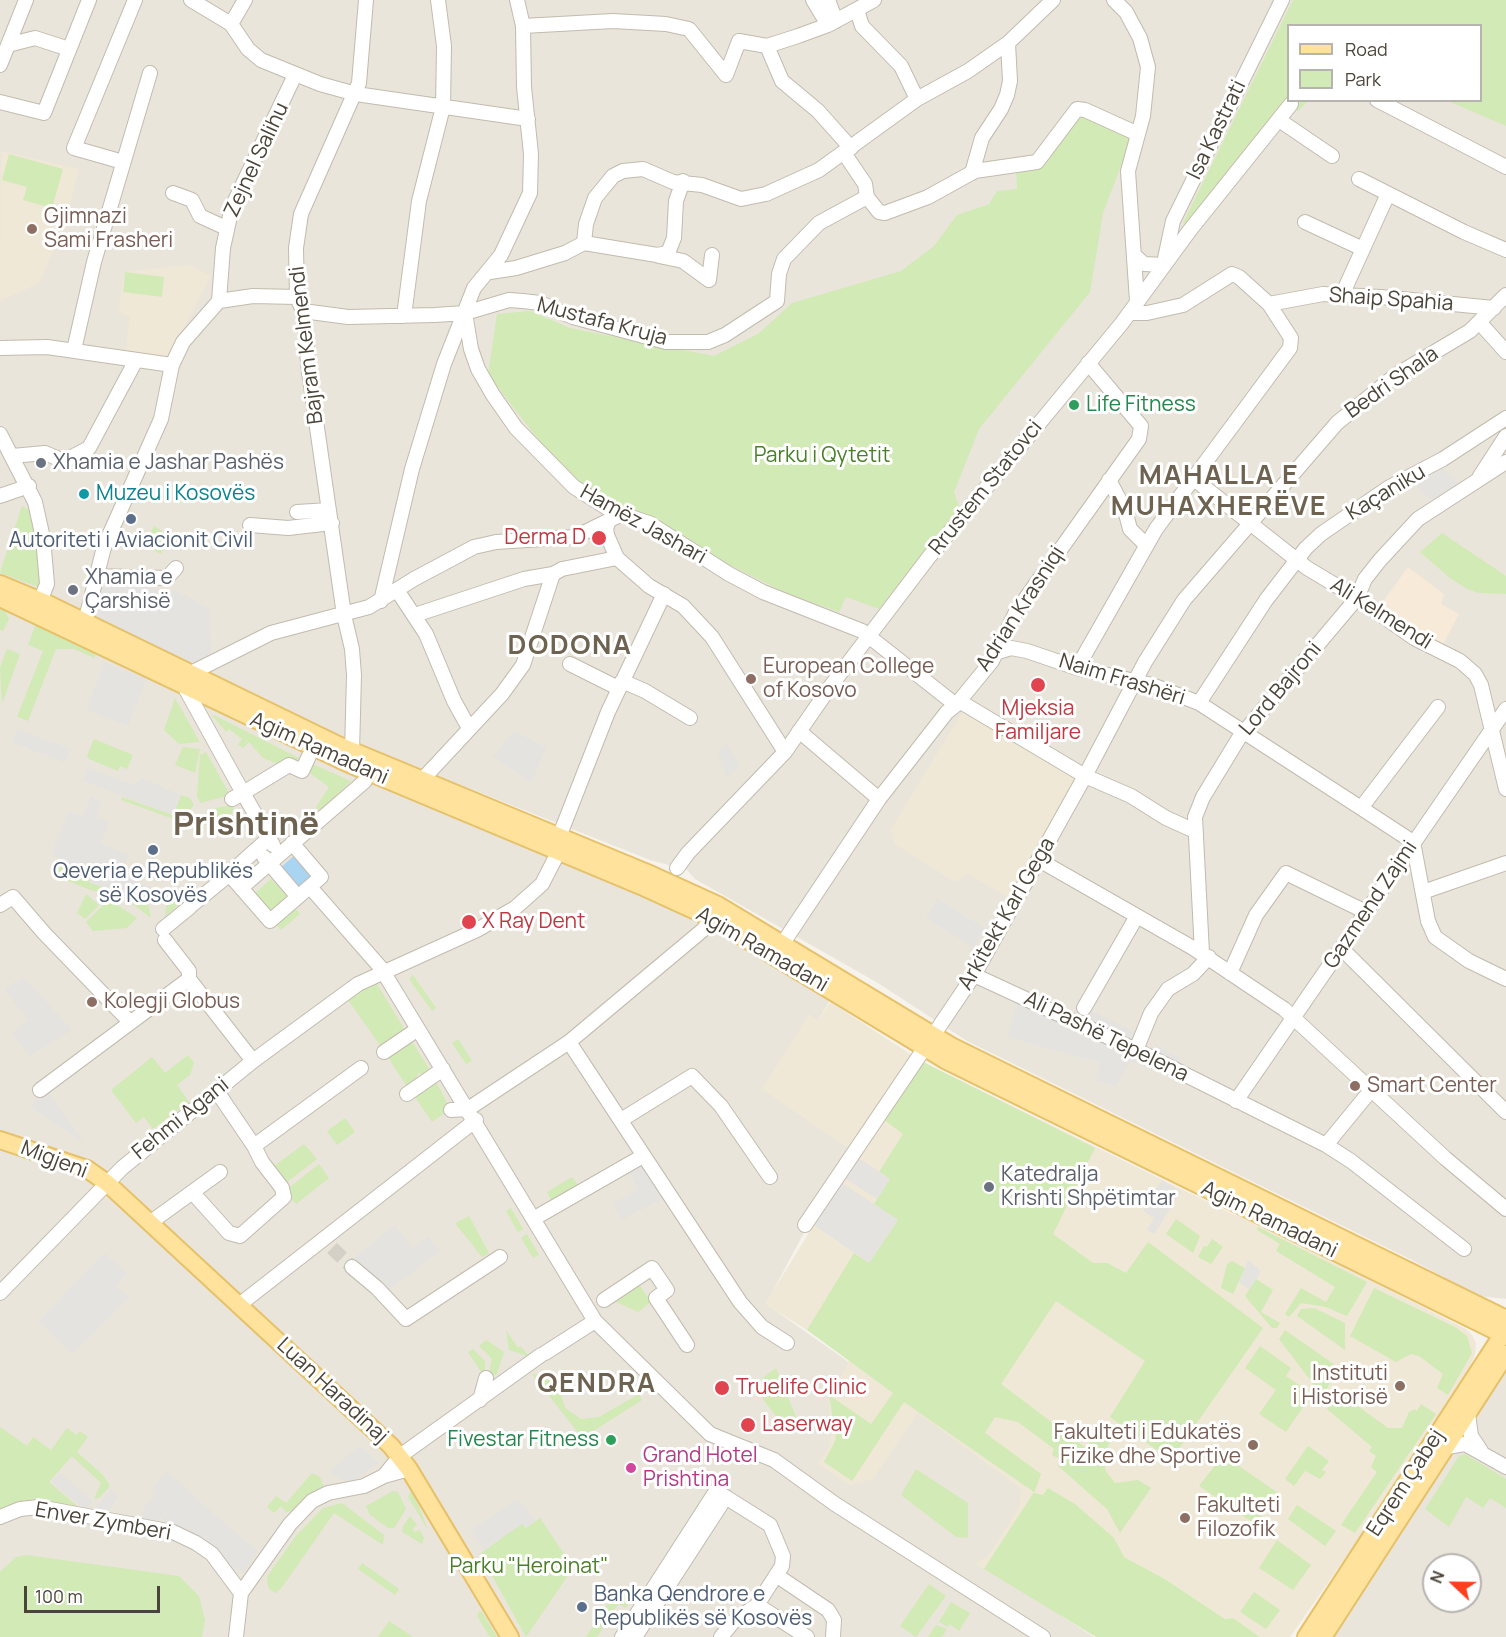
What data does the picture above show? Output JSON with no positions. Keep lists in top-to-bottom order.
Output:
{
  "streets": {
    "main road": [
      "Agim Ramadani",
      "Migjeni",
      "Luan Haradinaj",
      "Eqrem Çabej"
    ],
    "street": [
      "Isa Kastrati",
      "Zejnel Salihu",
      "Shaip Spahia",
      "Mustafa Kruja",
      "Bajram Kelmendi",
      "Bedri Shala",
      "Rrustem Statovci",
      "Kaçaniku",
      "Hamëz Jashari",
      "Adrian Krasniqi",
      "Ali Kelmendi",
      "Naim Frashëri",
      "Lord Bajroni",
      "Gazmend Zajmi",
      "Arkitekt Karl Gega",
      "Ali Pashë Tepelena",
      "Fehmi Agani",
      "Enver Zymberi"
    ]
  },
  "crossings": [
    ["Isa Kastrati", "Rrustem Statovci"],
    ["Shaip Spahia", "Bedri Shala"],
    ["Mustafa Kruja", "Bajram Kelmendi"],
    ["Mustafa Kruja", "Hamëz Jashari"],
    ["Bajram Kelmendi", "Agim Ramadani"],
    ["Bedri Shala", "Ali Kelmendi"],
    ["Bedri Shala", "Naim Frashëri"],
    ["Bedri Shala", "Arkitekt Karl Gega"],
    ["Rrustem Statovci", "Hamëz Jashari"],
    ["Rrustem Statovci", "Adrian Krasniqi"],
    ["Rrustem Statovci", "Agim Ramadani"],
    ["Kaçaniku", "Ali Kelmendi"],
    ["Kaçaniku", "Naim Frashëri"],
    ["Hamëz Jashari", "Adrian Krasniqi"],
    ["Hamëz Jashari", "Lord Bajroni"],
    ["Hamëz Jashari", "Arkitekt Karl Gega"],
    ["Adrian Krasniqi", "Naim Frashëri"],
    ["Adrian Krasniqi", "Agim Ramadani"],
    ["Ali Kelmendi", "Lord Bajroni"],
    ["Ali Kelmendi", "Gazmend Zajmi"],
    ["Naim Frashëri", "Lord Bajroni"],
    ["Naim Frashëri", "Gazmend Zajmi"],
    ["Naim Frashëri", "Arkitekt Karl Gega"],
    ["Agim Ramadani", "Arkitekt Karl Gega"],
    ["Agim Ramadani", "Fehmi Agani"],
    ["Agim Ramadani", "Eqrem Çabej"],
    ["Gazmend Zajmi", "Ali Pashë Tepelena"],
    ["Arkitekt Karl Gega", "Ali Pashë Tepelena"],
    ["Fehmi Agani", "Migjeni"],
    ["Fehmi Agani", "Luan Haradinaj"],
    ["Migjeni", "Luan Haradinaj"]
  ],
  "districts": [
    "MAHALLA E MUHAXHERËVE",
    "DODONA",
    "Prishtinë",
    "QENDRA"
  ],
  "parks": ["Parku i Qytetit", "Parku \"Heroinat\""],
  "places": [
    "Gjimnazi Sami Frasheri",
    "Life Fitness",
    "Xhamia e Jashar Pashës",
    "Muzeu i Kosovës",
    "Autoriteti i Aviacionit Civil",
    "Derma D",
    "Xhamia e Çarshisë",
    "European College of Kosovo",
    "Mjeksia Familjare",
    "Qeveria e Republikës së Kosovës",
    "X Ray Dent",
    "Kolegji Globus",
    "Smart Center",
    "Katedralja Krishti Shpëtimtar",
    "Instituti i Historisë",
    "Truelife Clinic",
    "Laserway",
    "Fivestar Fitness",
    "Fakulteti i Edukatës Fizike dhe Sportive",
    "Grand Hotel Prishtina",
    "Fakulteti Filozofik",
    "Banka Qendrore e Republikës së Kosovës"
  ],
  "legend": ["Road", "Park"],
  "scale_bar": "100 m",
  "north": "left"
}
